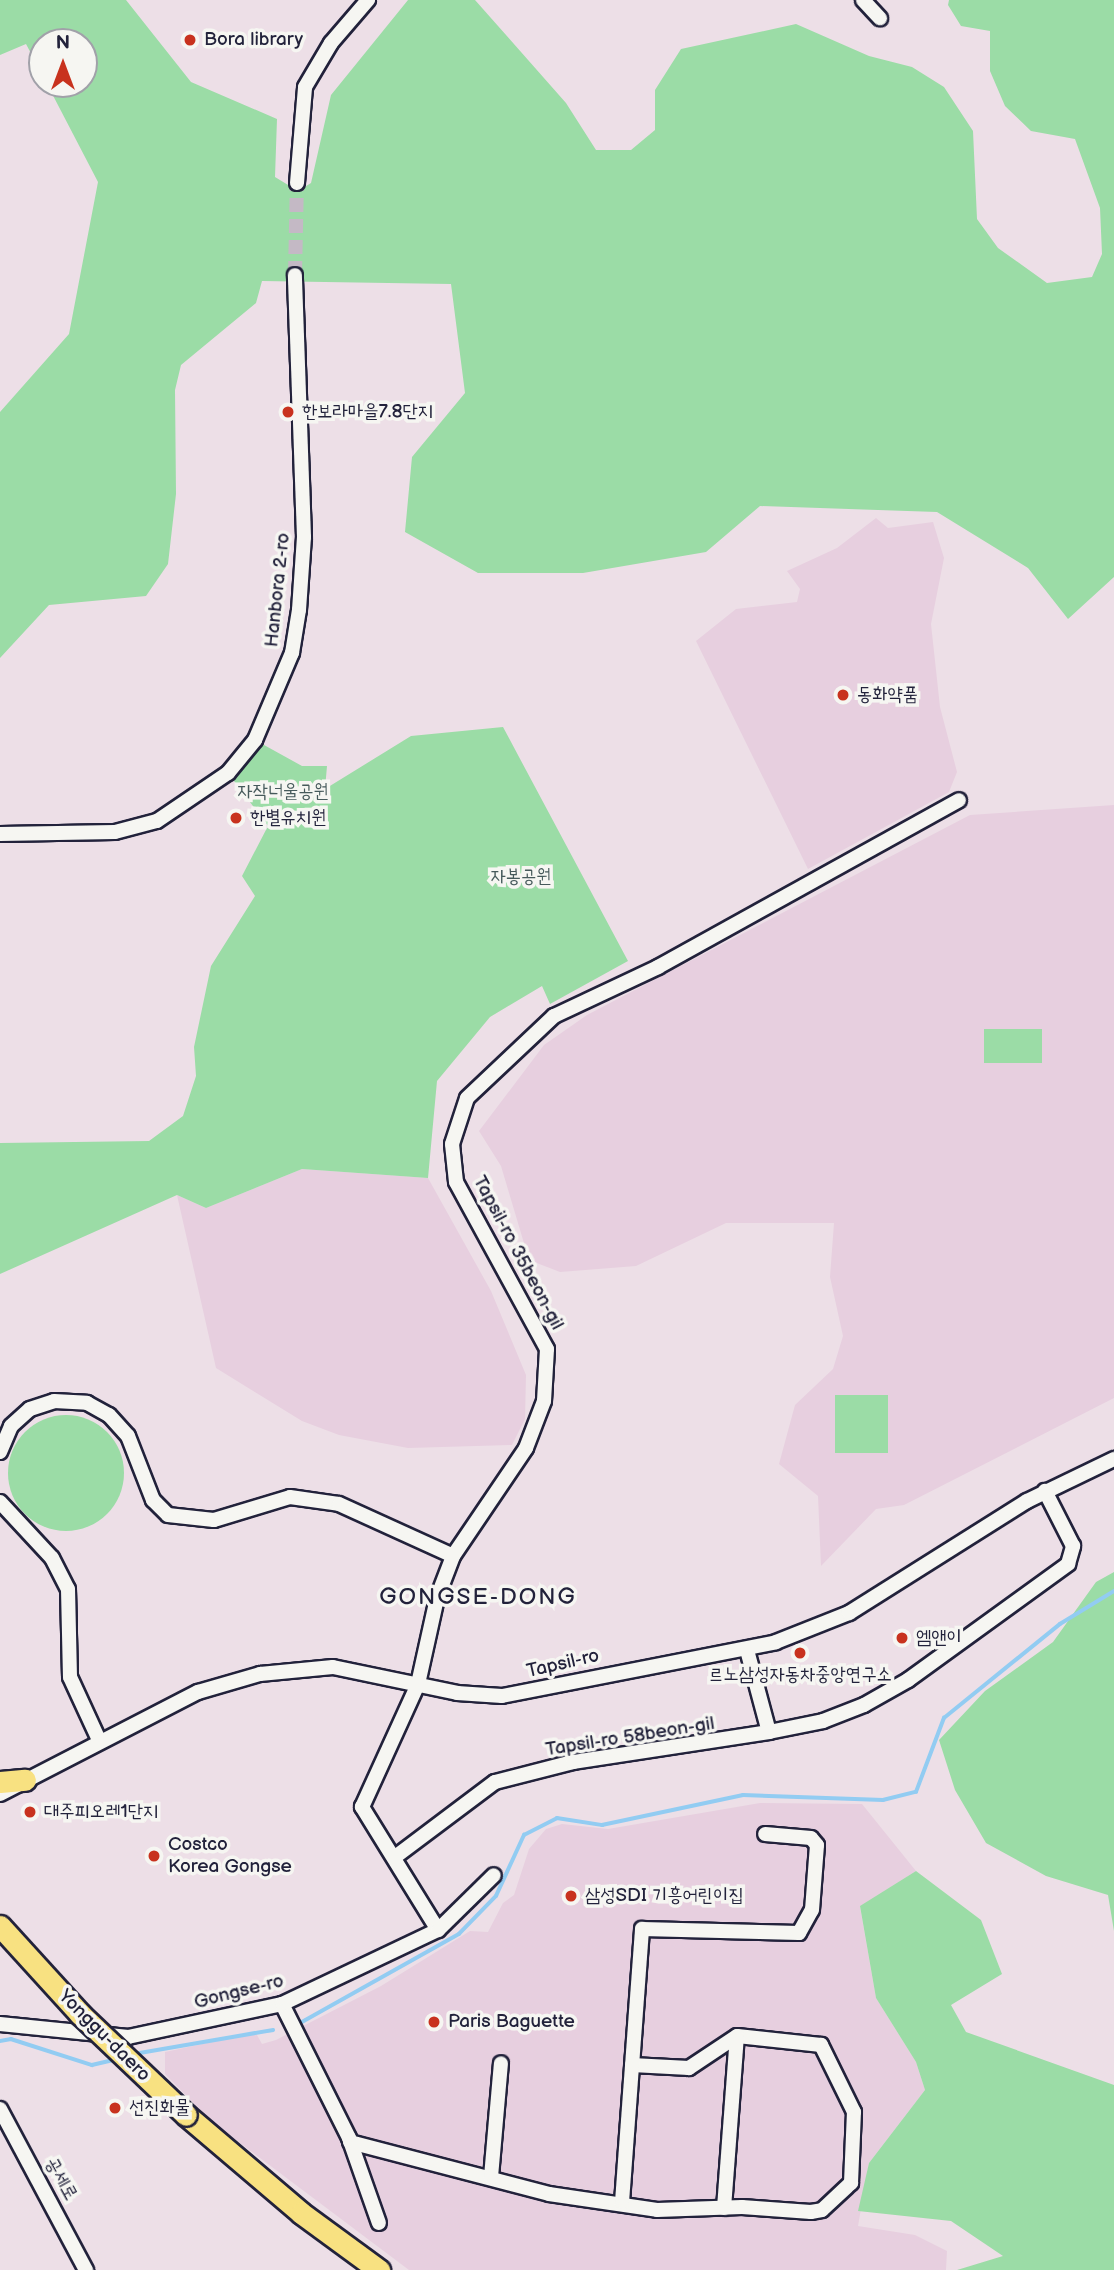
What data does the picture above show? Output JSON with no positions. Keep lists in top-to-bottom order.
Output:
{
  "streets": {
    "highway": ["Yonggu-daero"],
    "street": [
      "Hanbora 2-ro",
      "Tapsil-ro 35beon-gil",
      "Tapsil-ro",
      "Tapsil-ro 58beon-gil",
      "Gongse-ro",
      "공세로"
    ]
  },
  "crossings": [
    ["Tapsil-ro 35beon-gil", "Tapsil-ro"],
    ["Tapsil-ro 35beon-gil", "Tapsil-ro 58beon-gil"],
    ["Tapsil-ro", "Tapsil-ro 58beon-gil"]
  ],
  "districts": ["GONGSE-DONG"],
  "parks": ["자작너울공원", "자봉공원"],
  "places": [
    "Bora library",
    "한보라마을7.8단지",
    "동화약품",
    "한별유치원",
    "엠앤이",
    "르노삼성자동차중앙연구소",
    "대주피오레1단지",
    "Costco Korea Gongse",
    "삼성SDI 기흥어린이집",
    "Paris Baguette",
    "선진화물"
  ],
  "north": "top"
}
